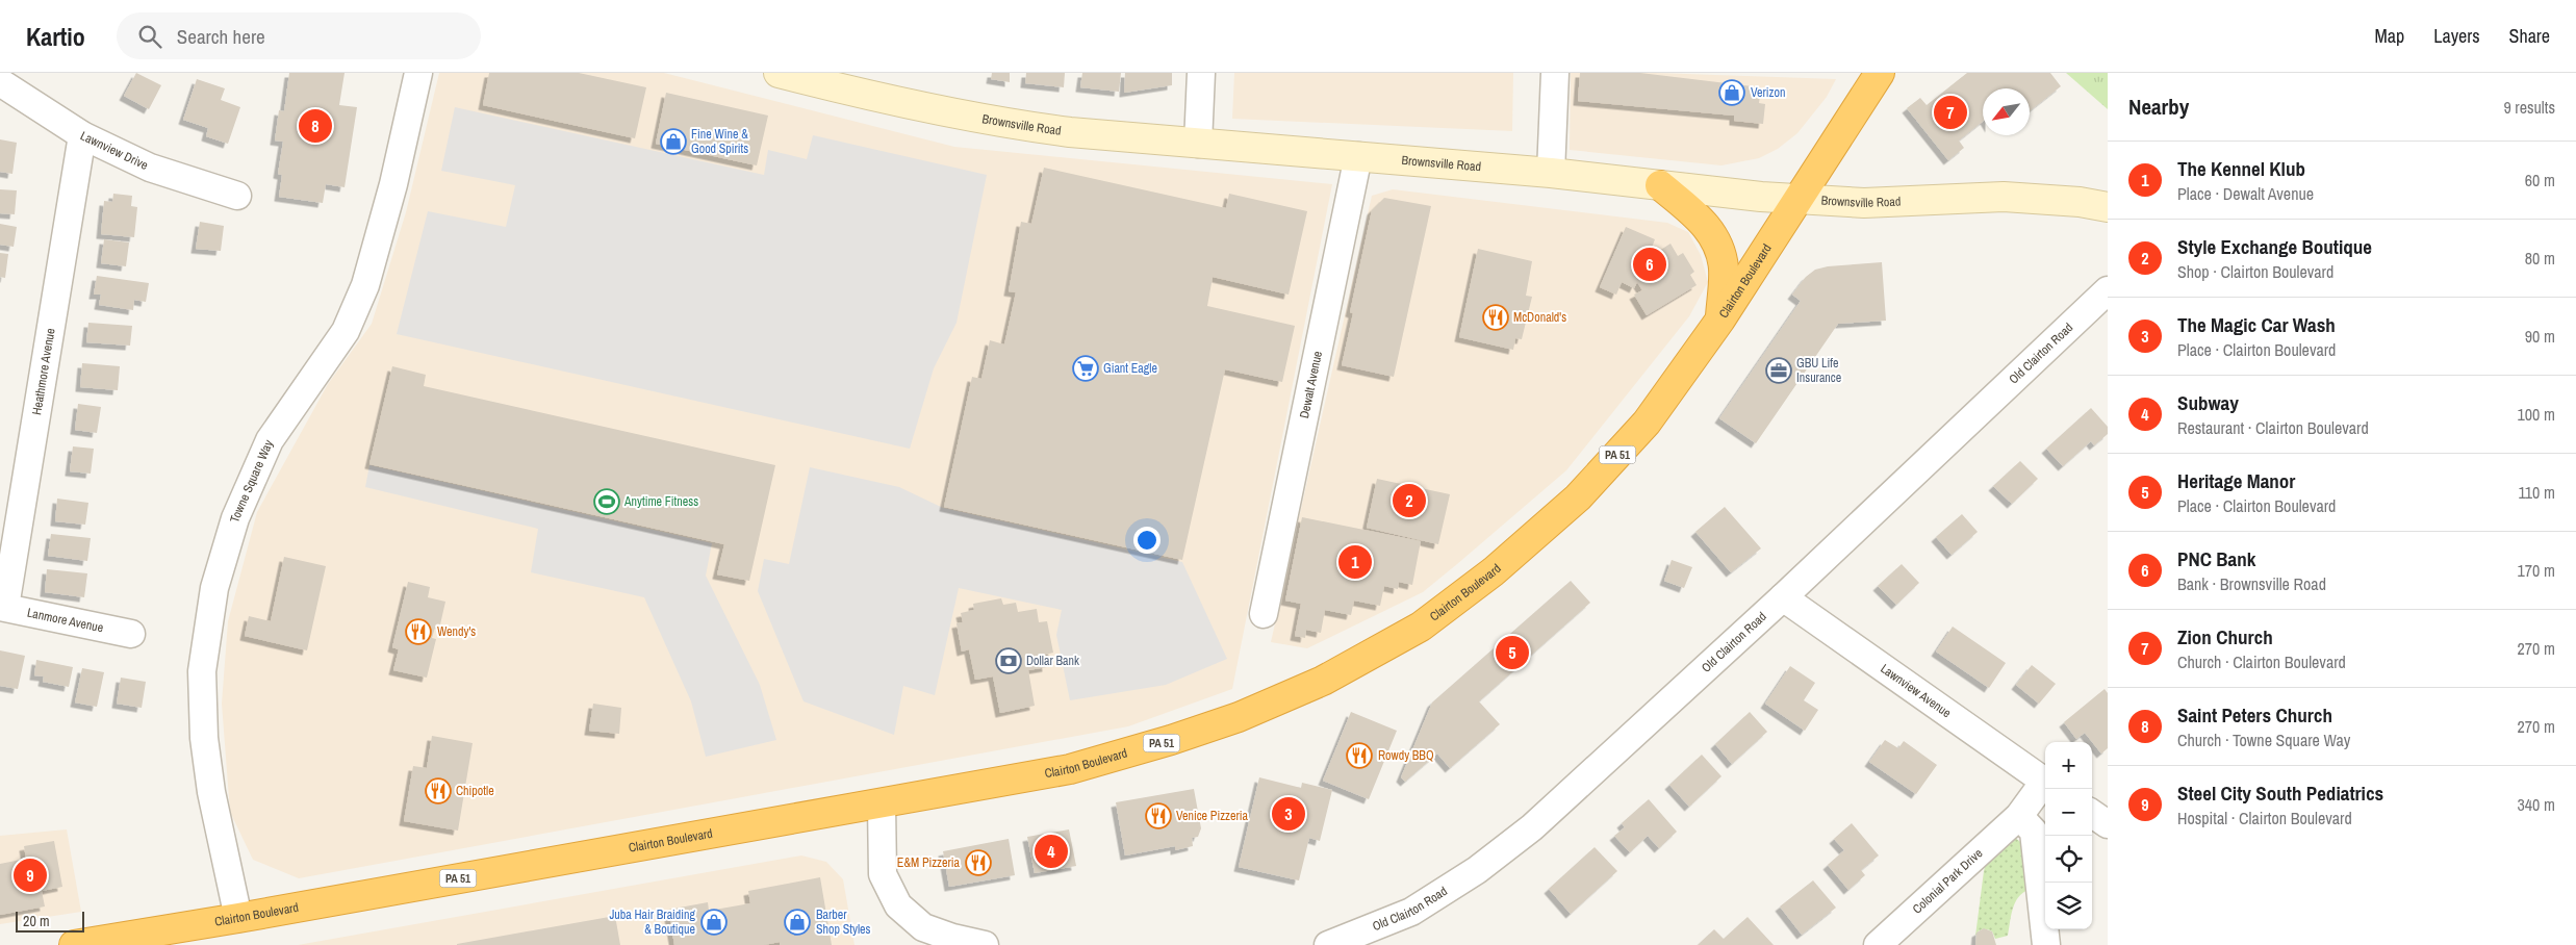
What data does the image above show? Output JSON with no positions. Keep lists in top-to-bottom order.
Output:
{
  "streets": {
    "highway": ["Clairton Boulevard", "PA 51"],
    "main road": ["Brownsville Road"],
    "street": [
      "Lawnview Drive",
      "Old Clairton Road",
      "Heathmore Avenue",
      "Dewalt Avenue",
      "Towne Square Way",
      "Lanmore Avenue",
      "Lawnview Avenue",
      "Colonial Park Drive"
    ]
  },
  "crossings": [
    ["Brownsville Road", "Clairton Boulevard"],
    ["Brownsville Road", "Dewalt Avenue"],
    ["Lawnview Drive", "Heathmore Avenue"],
    ["Clairton Boulevard", "Towne Square Way"],
    ["Old Clairton Road", "Lawnview Avenue"],
    ["Heathmore Avenue", "Lanmore Avenue"]
  ],
  "places": {
    "shop": [
      "Verizon",
      "Fine Wine & Good Spirits",
      "Juba Hair Braiding & Boutique",
      "Barber Shop Styles"
    ],
    "restaurant": [
      "McDonald's",
      "Wendy's",
      "Rowdy BBQ",
      "Chipotle",
      "Venice Pizzeria",
      "E&M Pizzeria"
    ],
    "supermarket": ["Giant Eagle"],
    "office": ["GBU Life Insurance"],
    "sports": ["Anytime Fitness"],
    "bank": ["Dollar Bank"]
  },
  "scale_bar": "20 m",
  "north": "bottom left",
  "page": {
    "header": "Kartio",
    "search": "Search here",
    "nav": ["Map", "Layers", "Share"],
    "heading": ["Nearby", "9 results"],
    "pins": [
      "7",
      "8",
      "6",
      "2",
      "1",
      "5",
      "3",
      "4",
      "9"
    ],
    "list": [
      {
        "mark": "1",
        "name": "The Kennel Klub",
        "note": "Place · Dewalt Avenue",
        "value": "60 m"
      },
      {
        "mark": "2",
        "name": "Style Exchange Boutique",
        "note": "Shop · Clairton Boulevard",
        "value": "80 m"
      },
      {
        "mark": "3",
        "name": "The Magic Car Wash",
        "note": "Place · Clairton Boulevard",
        "value": "90 m"
      },
      {
        "mark": "4",
        "name": "Subway",
        "note": "Restaurant · Clairton Boulevard",
        "value": "100 m"
      },
      {
        "mark": "5",
        "name": "Heritage Manor",
        "note": "Place · Clairton Boulevard",
        "value": "110 m"
      },
      {
        "mark": "6",
        "name": "PNC Bank",
        "note": "Bank · Brownsville Road",
        "value": "170 m"
      },
      {
        "mark": "7",
        "name": "Zion Church",
        "note": "Church · Clairton Boulevard",
        "value": "270 m"
      },
      {
        "mark": "8",
        "name": "Saint Peters Church",
        "note": "Church · Towne Square Way",
        "value": "270 m"
      },
      {
        "mark": "9",
        "name": "Steel City South Pediatrics",
        "note": "Hospital · Clairton Boulevard",
        "value": "340 m"
      }
    ],
    "map_buttons": ["+", "−"],
    "scale": "20 m"
  }
}
